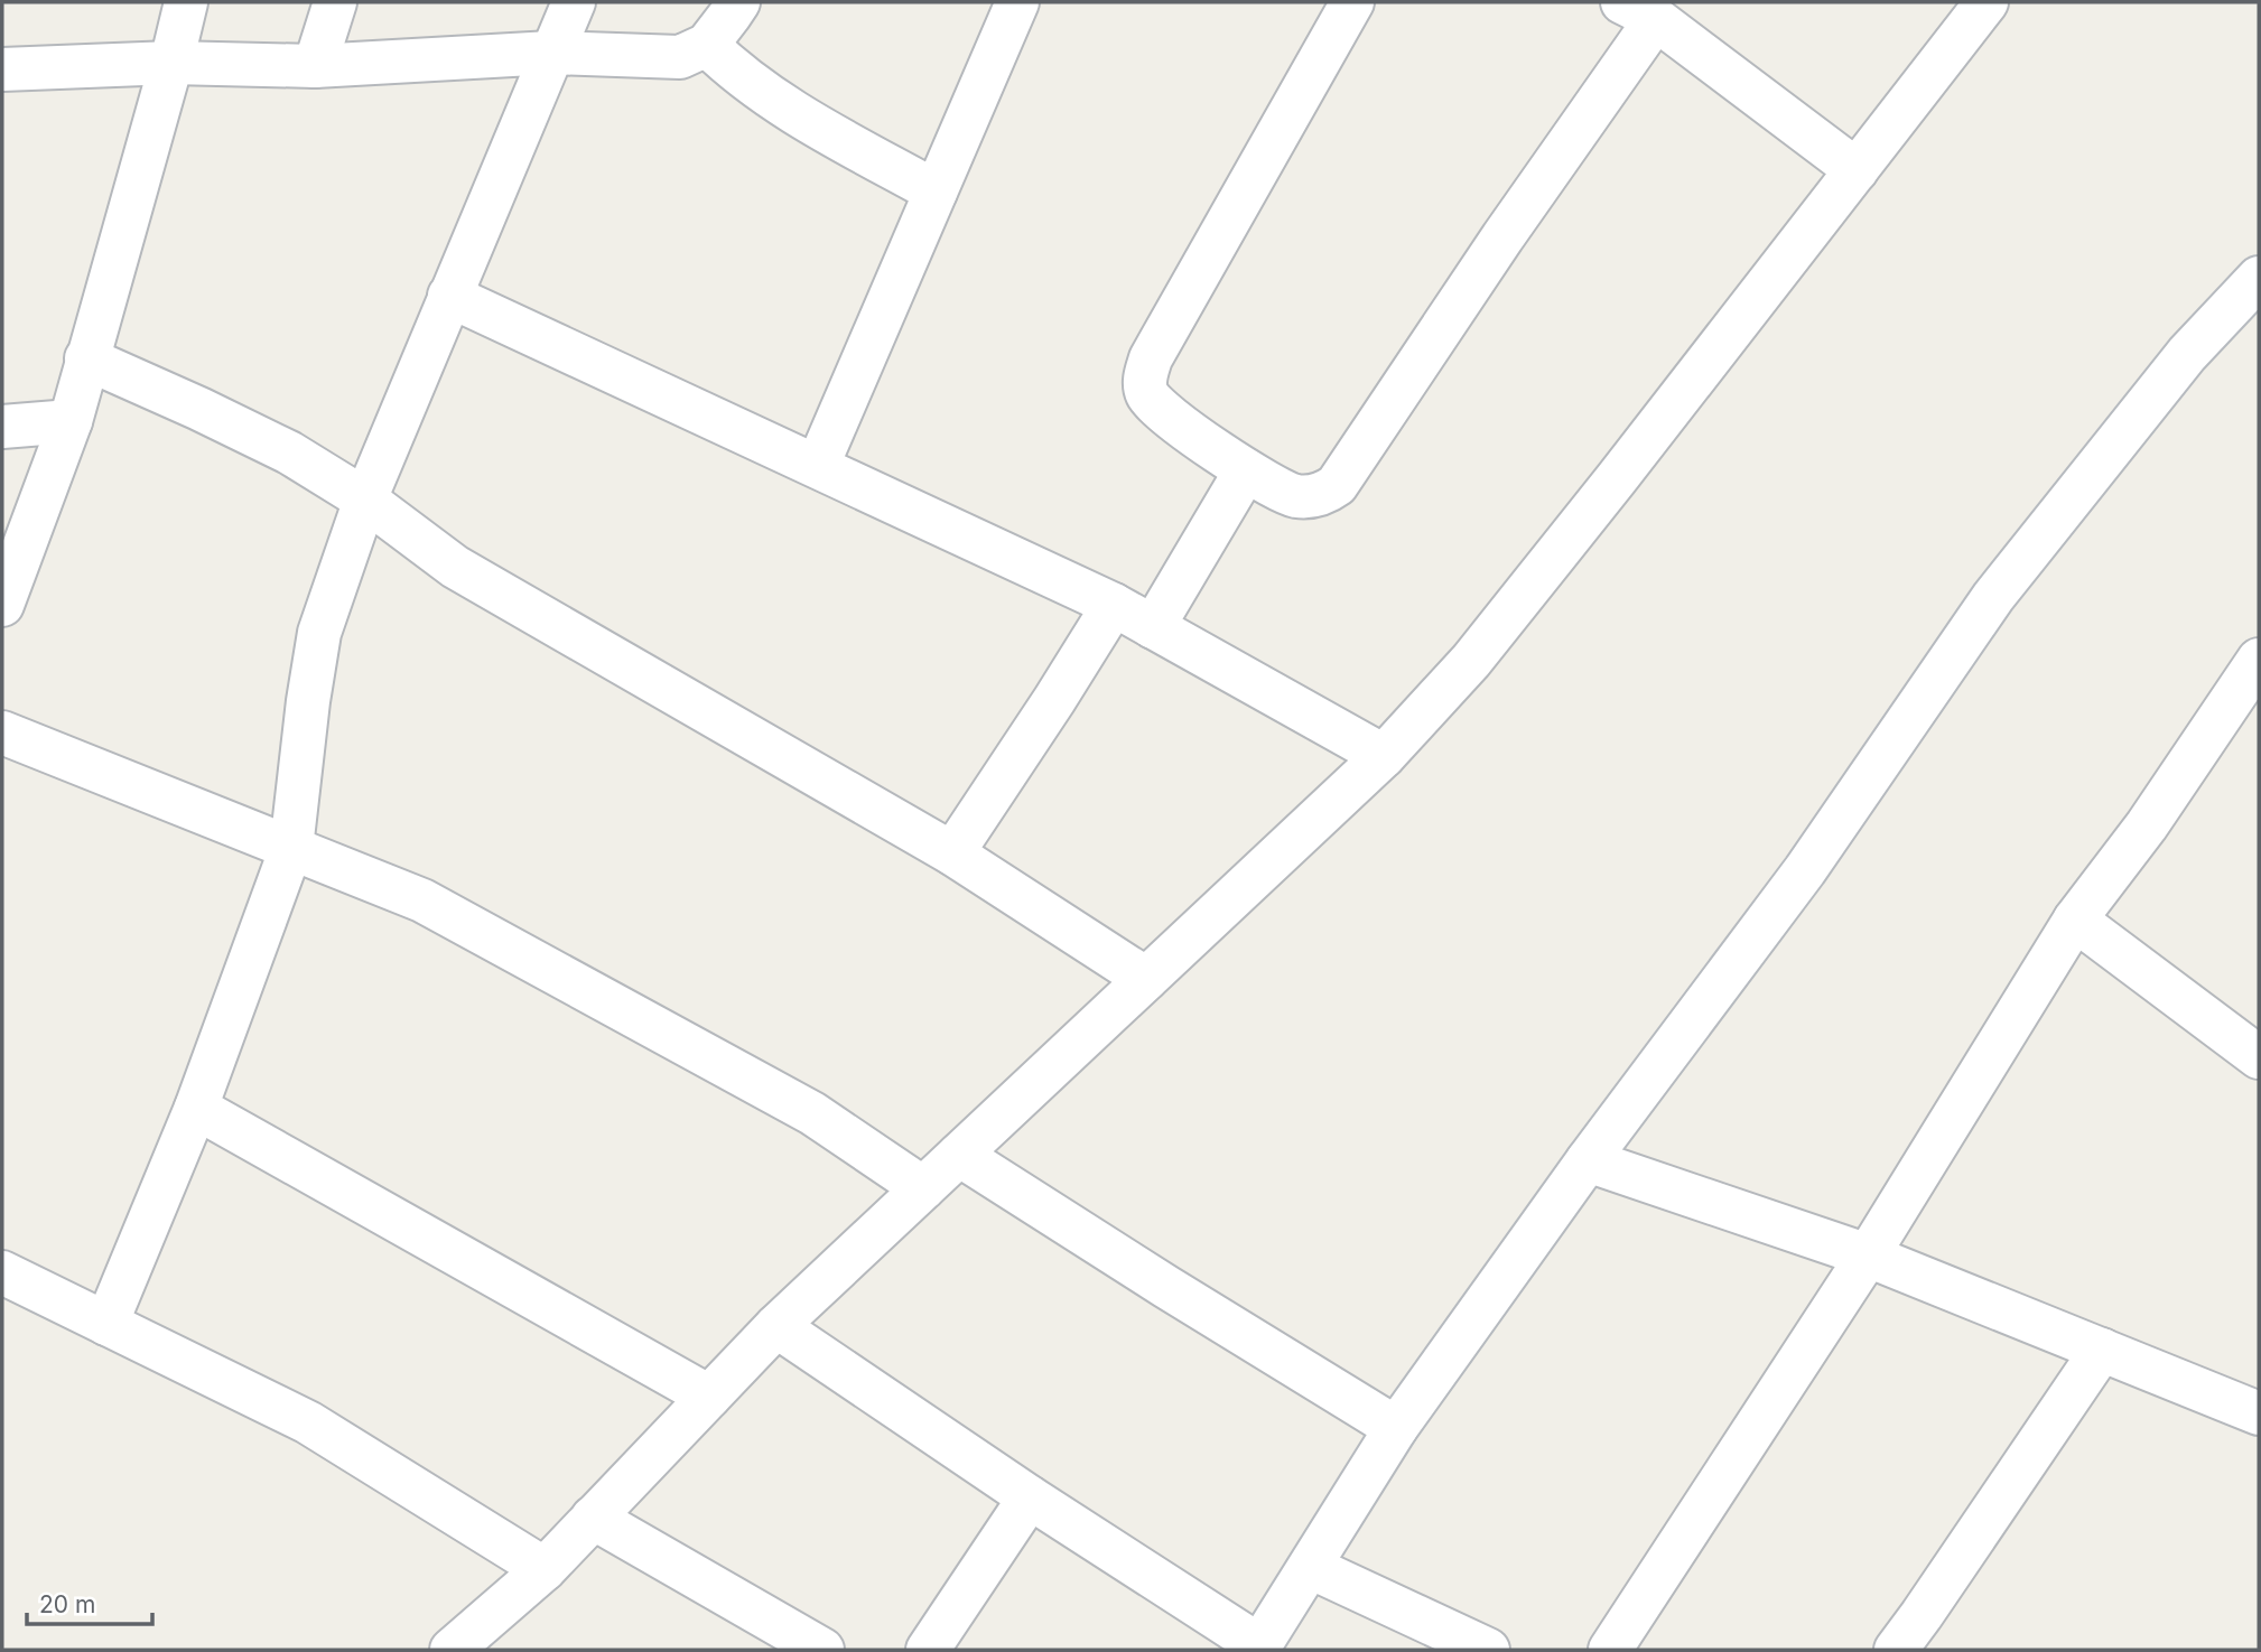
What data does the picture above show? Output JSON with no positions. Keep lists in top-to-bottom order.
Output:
{
  "scale_bar": "20 m"
}
